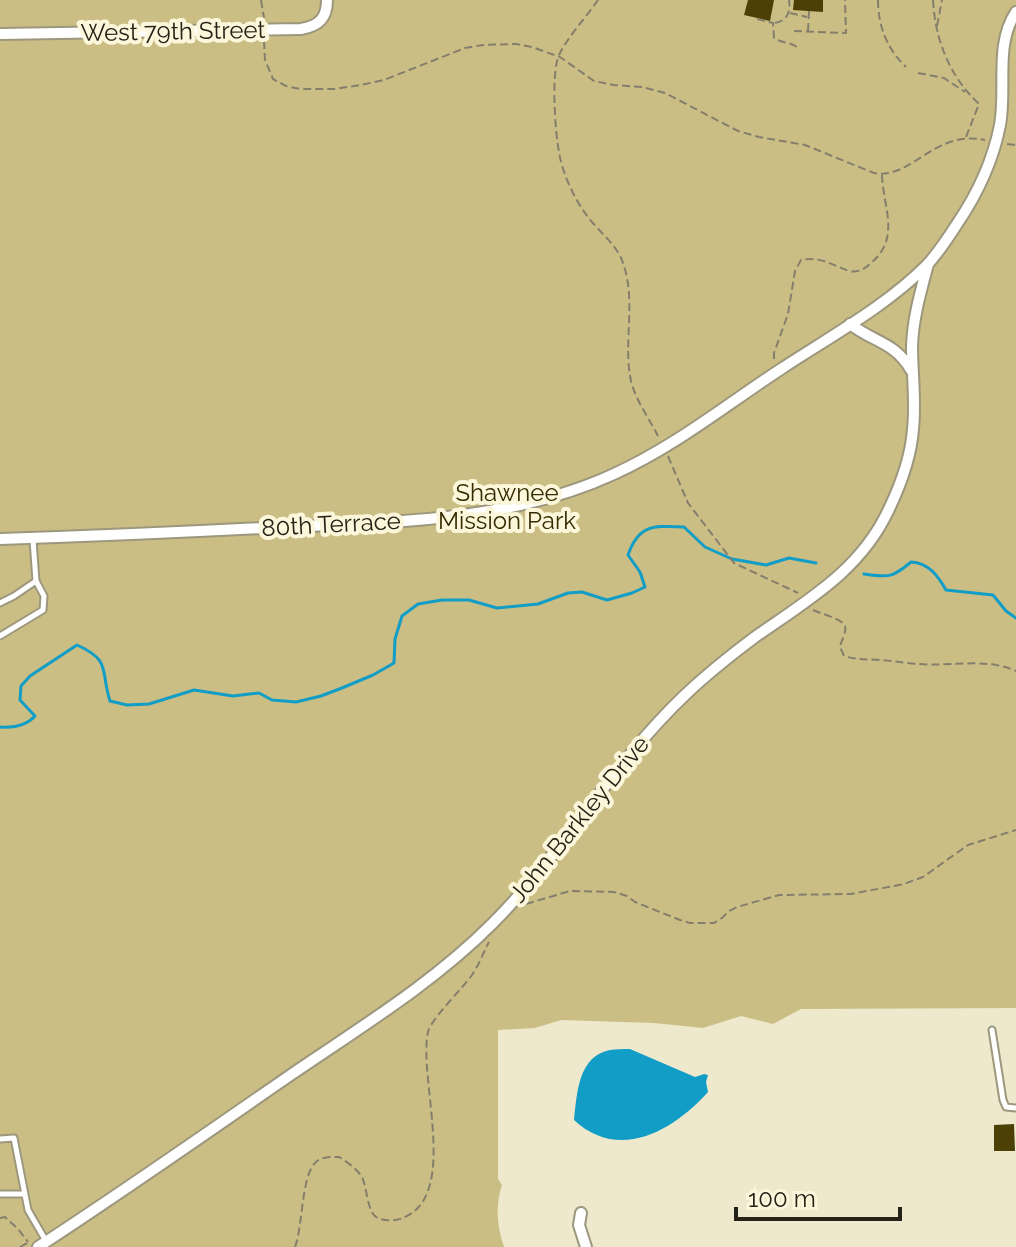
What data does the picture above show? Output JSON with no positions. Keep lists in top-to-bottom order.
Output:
{
  "streets": {
    "street": ["West 79th Street", "80th Terrace", "John Barkley Drive"]
  },
  "crossings": [
    ["80th Terrace", "John Barkley Drive"]
  ],
  "parks": ["Shawnee Mission Park"],
  "scale_bar": "100 m"
}
